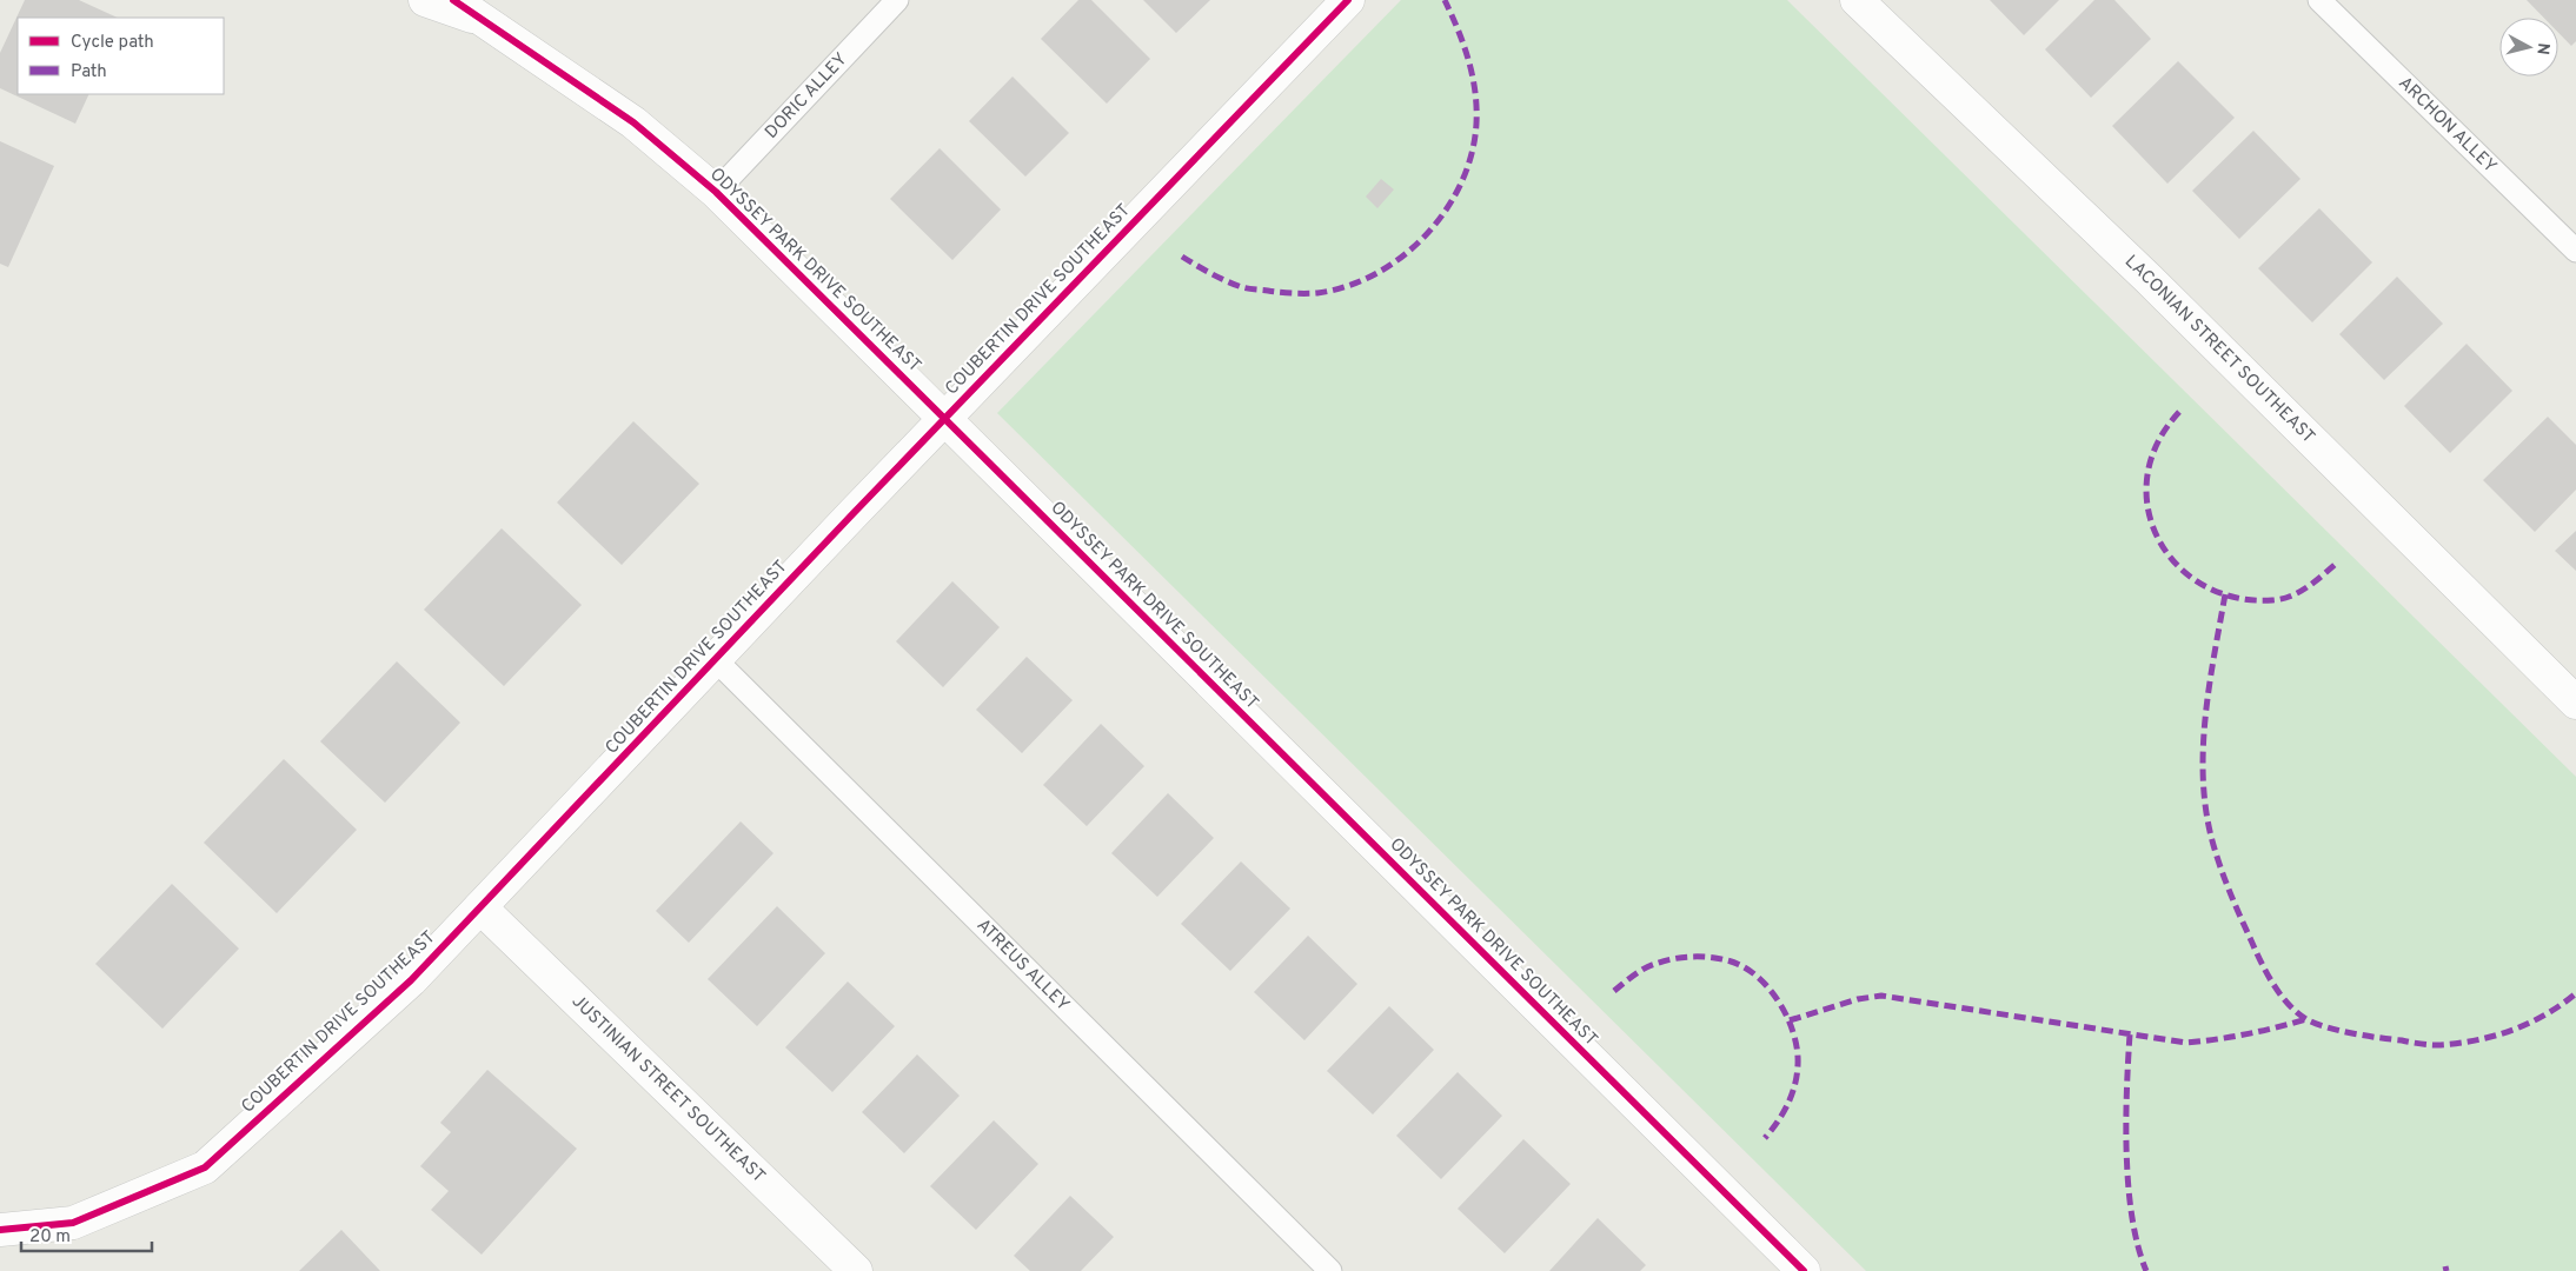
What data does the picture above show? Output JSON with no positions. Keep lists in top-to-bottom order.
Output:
{
  "streets": {
    "street": [
      "ODYSSEY PARK DRIVE SOUTHEAST",
      "COUBERTIN DRIVE SOUTHEAST",
      "LACONIAN STREET SOUTHEAST",
      "JUSTINIAN STREET SOUTHEAST"
    ],
    "lane": ["DORIC ALLEY", "ARCHON ALLEY", "ATREUS ALLEY"]
  },
  "crossings": [
    ["DORIC ALLEY", "ODYSSEY PARK DRIVE SOUTHEAST"],
    ["ODYSSEY PARK DRIVE SOUTHEAST", "COUBERTIN DRIVE SOUTHEAST"],
    ["COUBERTIN DRIVE SOUTHEAST", "ATREUS ALLEY"],
    ["COUBERTIN DRIVE SOUTHEAST", "JUSTINIAN STREET SOUTHEAST"]
  ],
  "legend": ["Cycle path", "Path"],
  "scale_bar": "20 m",
  "north": "right"
}
